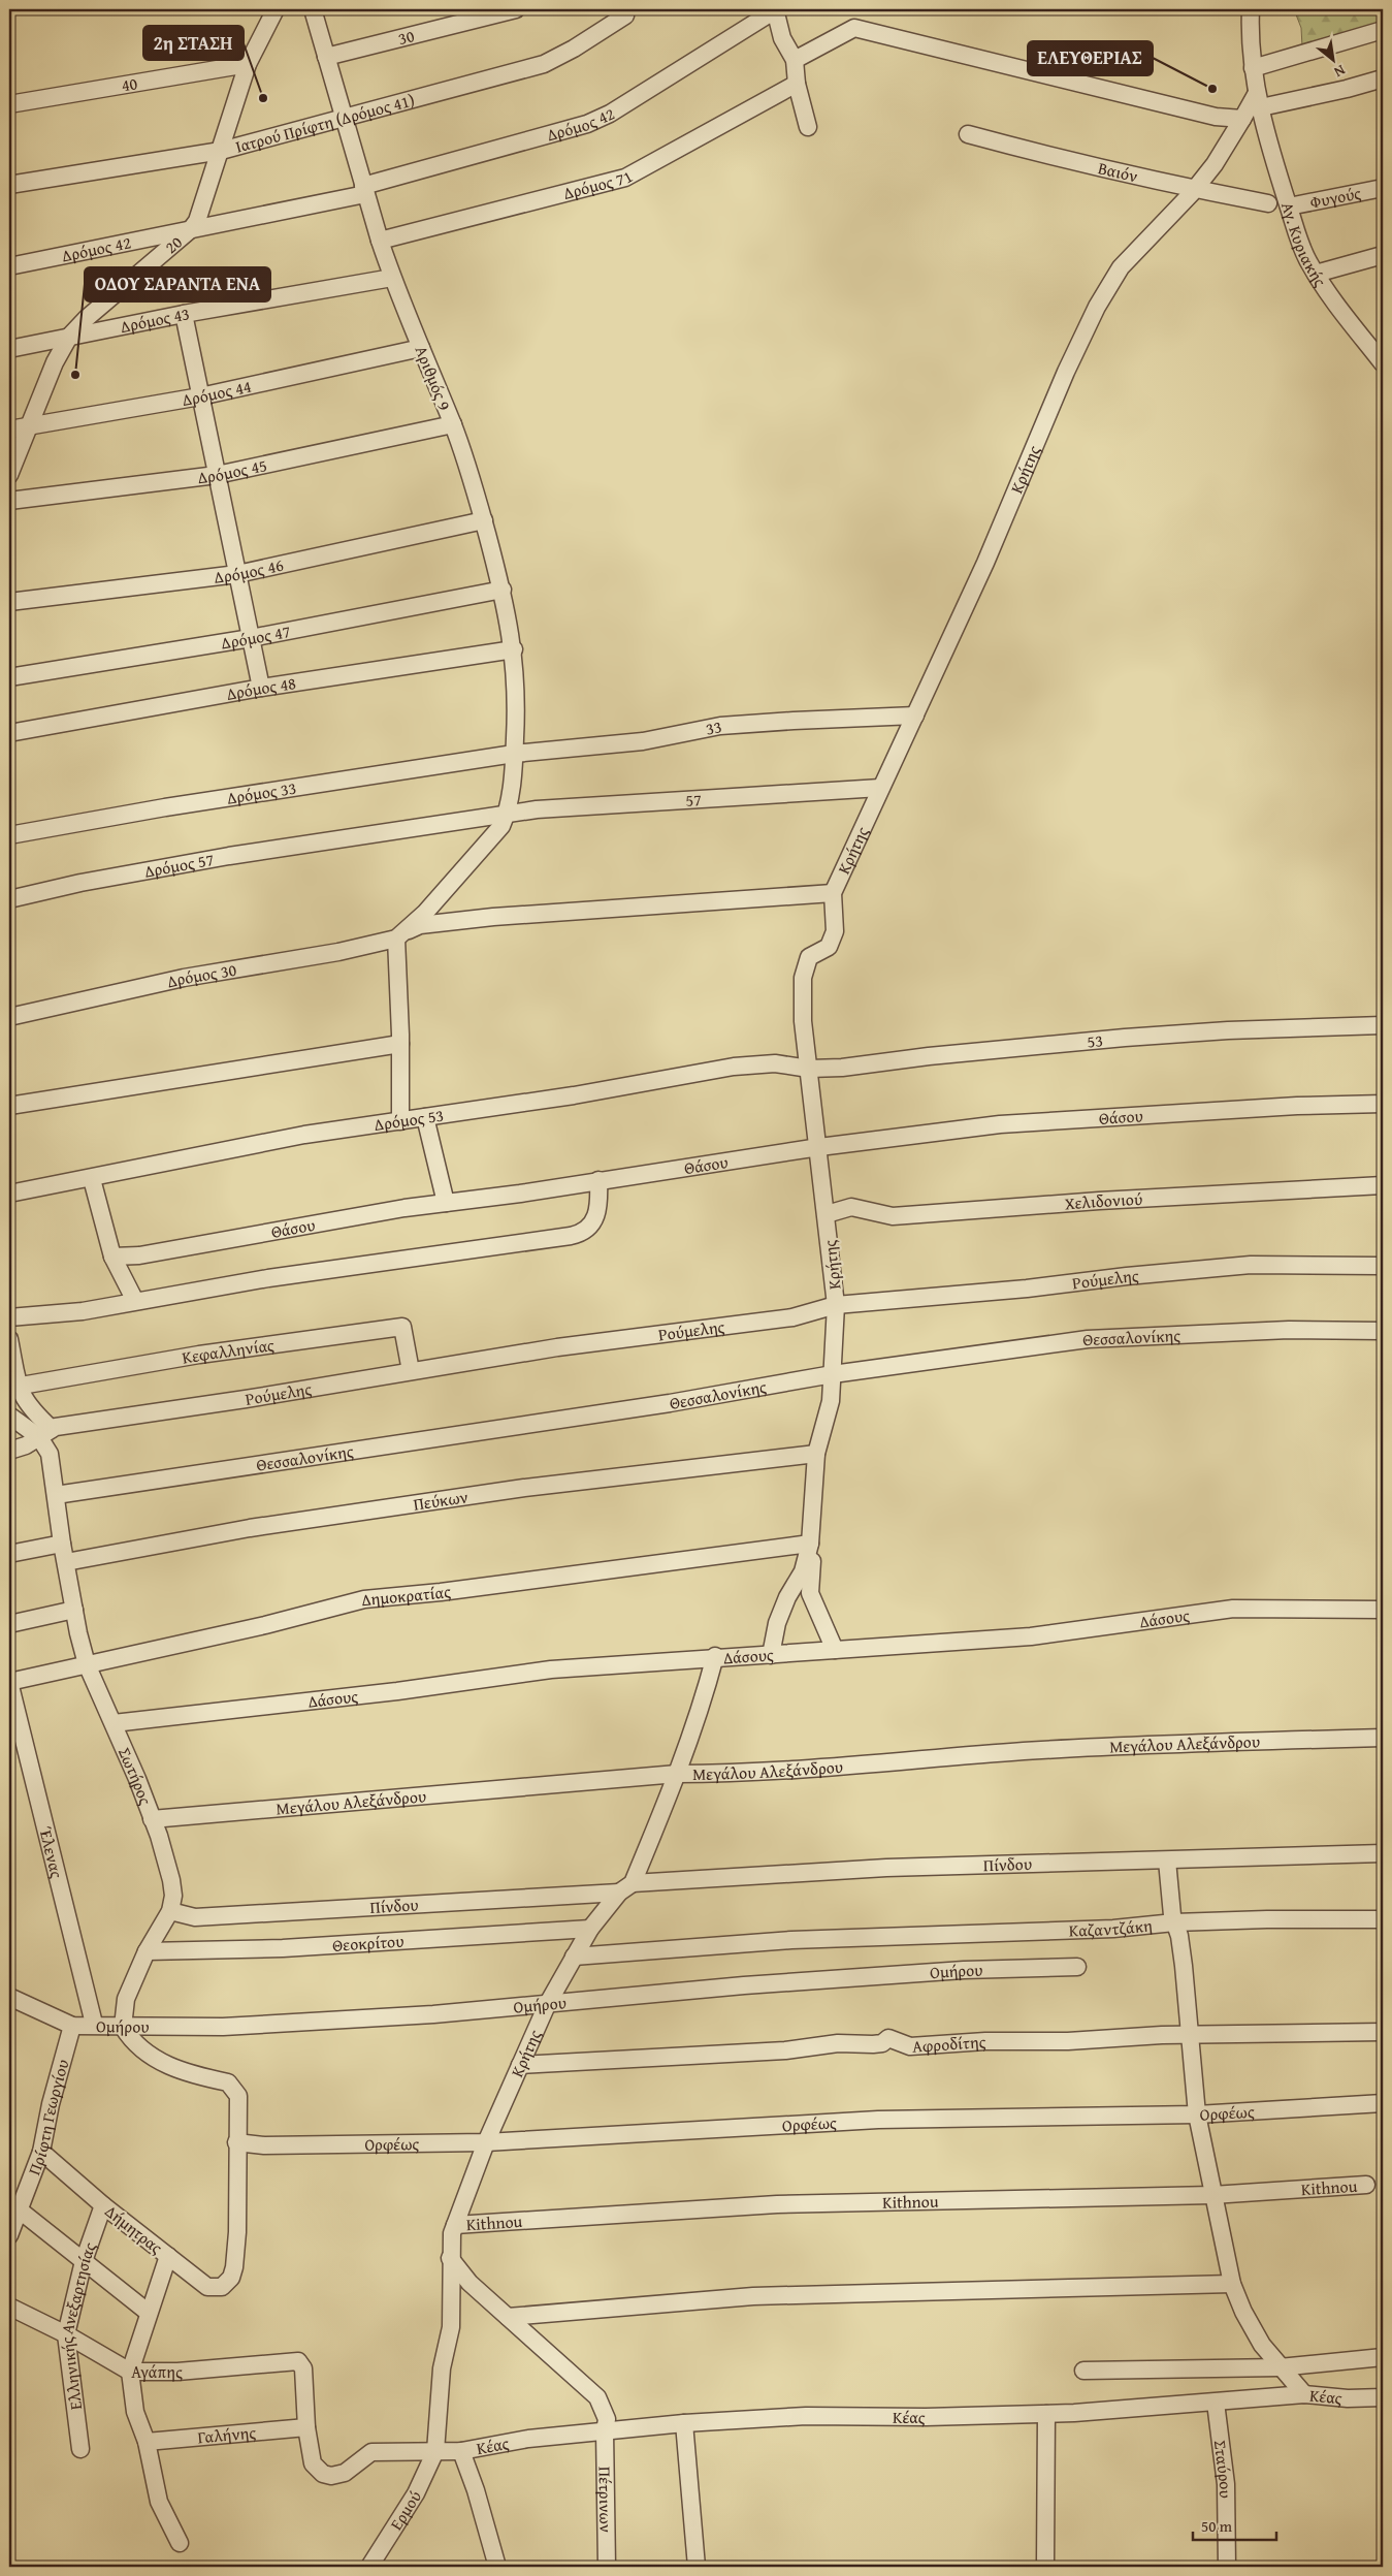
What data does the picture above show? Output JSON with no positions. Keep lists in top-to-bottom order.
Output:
{
  "streets": {
    "street": [
      "30",
      "40",
      "Ιατρού Πρίφτη (Δρόμος 41)",
      "Δρόμος 42",
      "Βαιόν",
      "Δρόμος 71",
      "Φυγούς",
      "20",
      "Αγ. Κυριακής",
      "Δρόμος 43",
      "Αριθμός 9",
      "Δρόμος 44",
      "Κρήτης",
      "Δρόμος 45",
      "Δρόμος 46",
      "Δρόμος 47",
      "Δρόμος 48",
      "33",
      "Δρόμος 33",
      "57",
      "Δρόμος 57",
      "Δρόμος 30",
      "53",
      "Θάσου",
      "Δρόμος 53",
      "Χελιδονιού",
      "Ρούμελης",
      "Θεσσαλονίκης",
      "Κεφαλληνίας",
      "Πεύκων",
      "Δημοκρατίας",
      "Δάσους",
      "Μεγάλου Αλεξάνδρου",
      "Σωτήρος",
      "Έλενας",
      "Πίνδου",
      "Καζαντζάκη",
      "Θεοκρίτου",
      "Ομήρου",
      "Αφροδίτης",
      "Ορφέως",
      "Πρίφτη Γεωργίου",
      "Κithnou",
      "Δήμητρας",
      "Ελληνικής Ανεξαρτησίας",
      "Αγάπης",
      "Κέας",
      "Γαλήνης",
      "Σταύρου",
      "Πέτρινων",
      "Ερμού"
    ]
  },
  "crossings": [
    ["30", "Αριθμός 9"],
    ["40", "20"],
    ["Ιατρού Πρίφτη (Δρόμος 41)", "20"],
    ["Ιατρού Πρίφτη (Δρόμος 41)", "Αριθμός 9"],
    ["Δρόμος 42", "20"],
    ["Δρόμος 42", "Αριθμός 9"],
    ["Βαιόν", "Κρήτης"],
    ["Δρόμος 71", "Αριθμός 9"],
    ["Φυγούς", "Αγ. Κυριακής"],
    ["20", "Δρόμος 43"],
    ["20", "Δρόμος 44"],
    ["Αγ. Κυριακής", "Κρήτης"],
    ["Δρόμος 43", "Αριθμός 9"],
    ["Αριθμός 9", "Δρόμος 44"],
    ["Αριθμός 9", "Δρόμος 45"],
    ["Αριθμός 9", "Δρόμος 46"],
    ["Αριθμός 9", "Δρόμος 47"],
    ["Αριθμός 9", "Δρόμος 48"],
    ["Αριθμός 9", "33"],
    ["Αριθμός 9", "Δρόμος 33"],
    ["Αριθμός 9", "57"],
    ["Κρήτης", "33"],
    ["Κρήτης", "57"],
    ["Κρήτης", "Δρόμος 30"],
    ["Κρήτης", "53"],
    ["Κρήτης", "Θάσου"],
    ["Κρήτης", "Δρόμος 53"],
    ["Κρήτης", "Χελιδονιού"],
    ["Κρήτης", "Ρούμελης"],
    ["Κρήτης", "Θεσσαλονίκης"],
    ["Κρήτης", "Πεύκων"],
    ["Κρήτης", "Δημοκρατίας"],
    ["Κρήτης", "Δάσους"],
    ["Κρήτης", "Μεγάλου Αλεξάνδρου"],
    ["Κρήτης", "Πίνδου"],
    ["Κρήτης", "Καζαντζάκη"],
    ["Κρήτης", "Θεοκρίτου"],
    ["Κρήτης", "Ομήρου"],
    ["Κρήτης", "Αφροδίτης"],
    ["Κρήτης", "Ορφέως"],
    ["Κρήτης", "Κithnou"],
    ["Κρήτης", "Κέας"],
    ["Κρήτης", "Πέτρινων"],
    ["Κρήτης", "Ερμού"],
    ["33", "Δρόμος 33"],
    ["57", "Δρόμος 57"],
    ["53", "Δρόμος 53"],
    ["Ρούμελης", "Κεφαλληνίας"],
    ["Ρούμελης", "Σωτήρος"],
    ["Θεσσαλονίκης", "Σωτήρος"],
    ["Πεύκων", "Σωτήρος"],
    ["Δημοκρατίας", "Σωτήρος"],
    ["Δημοκρατίας", "Έλενας"],
    ["Δάσους", "Σωτήρος"],
    ["Μεγάλου Αλεξάνδρου", "Σωτήρος"],
    ["Σωτήρος", "Πίνδου"],
    ["Σωτήρος", "Θεοκρίτου"],
    ["Σωτήρος", "Ομήρου"],
    ["Έλενας", "Ομήρου"],
    ["Ομήρου", "Πρίφτη Γεωργίου"],
    ["Ορφέως", "Δήμητρας"],
    ["Πρίφτη Γεωργίου", "Δήμητρας"],
    ["Δήμητρας", "Ελληνικής Ανεξαρτησίας"],
    ["Ελληνικής Ανεξαρτησίας", "Αγάπης"],
    ["Αγάπης", "Κέας"],
    ["Κέας", "Γαλήνης"],
    ["Κέας", "Σταύρου"],
    ["Κέας", "Πέτρινων"],
    ["Κέας", "Ερμού"]
  ],
  "places": ["ΕΛΕΥΘΕΡΙΑΣ", "2η ΣΤΑΣΗ", "ΟΔΟΥ ΣΑΡΑΝΤΑ ΕΝΑ"],
  "scale_bar": "50 m",
  "north": "bottom right"
}
